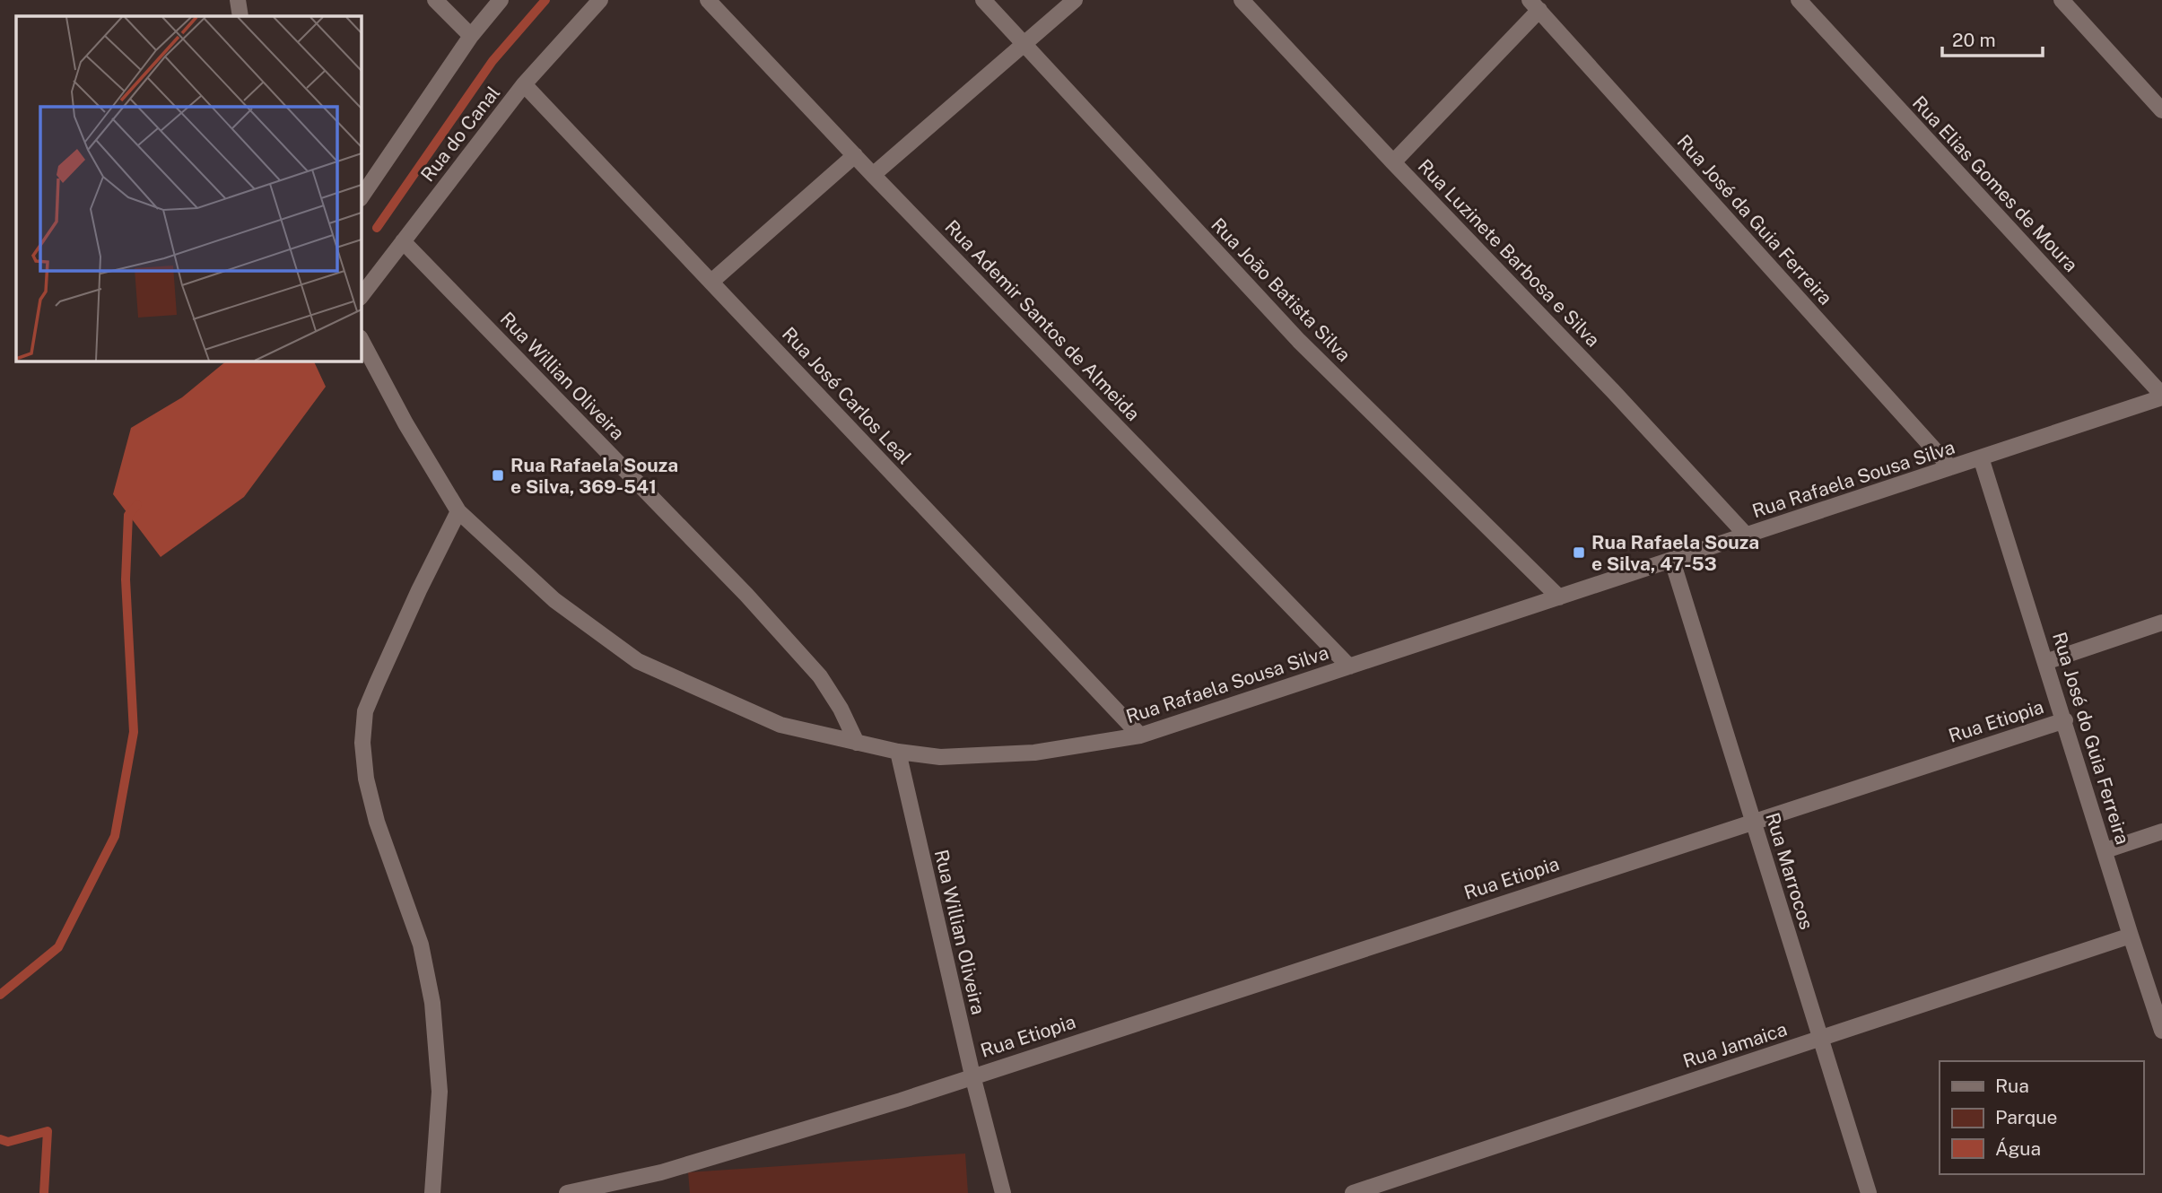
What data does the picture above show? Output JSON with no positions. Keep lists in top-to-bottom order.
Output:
{
  "streets": {
    "street": [
      "Rua do Canal",
      "Rua Elias Gomes de Moura",
      "Rua José da Guia Ferreira",
      "Rua Luzinete Barbosa e Silva",
      "Rua João Batista Silva",
      "Rua Ademir Santos de Almeida",
      "Rua Willian Oliveira",
      "Rua José Carlos Leal",
      "Rua Rafaela Sousa Silva",
      "Rua Etiopia",
      "Rua José do Guia Ferreira",
      "Rua Marrocos",
      "Rua Jamaica"
    ]
  },
  "crossings": [
    ["Rua do Canal", "Rua Willian Oliveira"],
    ["Rua do Canal", "Rua José Carlos Leal"],
    ["Rua Elias Gomes de Moura", "Rua Rafaela Sousa Silva"],
    ["Rua José da Guia Ferreira", "Rua Rafaela Sousa Silva"],
    ["Rua Luzinete Barbosa e Silva", "Rua Rafaela Sousa Silva"],
    ["Rua João Batista Silva", "Rua Rafaela Sousa Silva"],
    ["Rua Ademir Santos de Almeida", "Rua Rafaela Sousa Silva"],
    ["Rua Willian Oliveira", "Rua Rafaela Sousa Silva"],
    ["Rua Willian Oliveira", "Rua Etiopia"],
    ["Rua José Carlos Leal", "Rua Rafaela Sousa Silva"],
    ["Rua Rafaela Sousa Silva", "Rua José do Guia Ferreira"],
    ["Rua Rafaela Sousa Silva", "Rua Marrocos"],
    ["Rua Etiopia", "Rua José do Guia Ferreira"],
    ["Rua Etiopia", "Rua Marrocos"],
    ["Rua José do Guia Ferreira", "Rua Jamaica"],
    ["Rua Marrocos", "Rua Jamaica"]
  ],
  "places": {
    "transit": ["Rua Rafaela Souza e Silva, 369-541", "Rua Rafaela Souza e Silva, 47-53"]
  },
  "legend": ["Rua", "Parque", "Água"],
  "scale_bar": "20 m"
}
